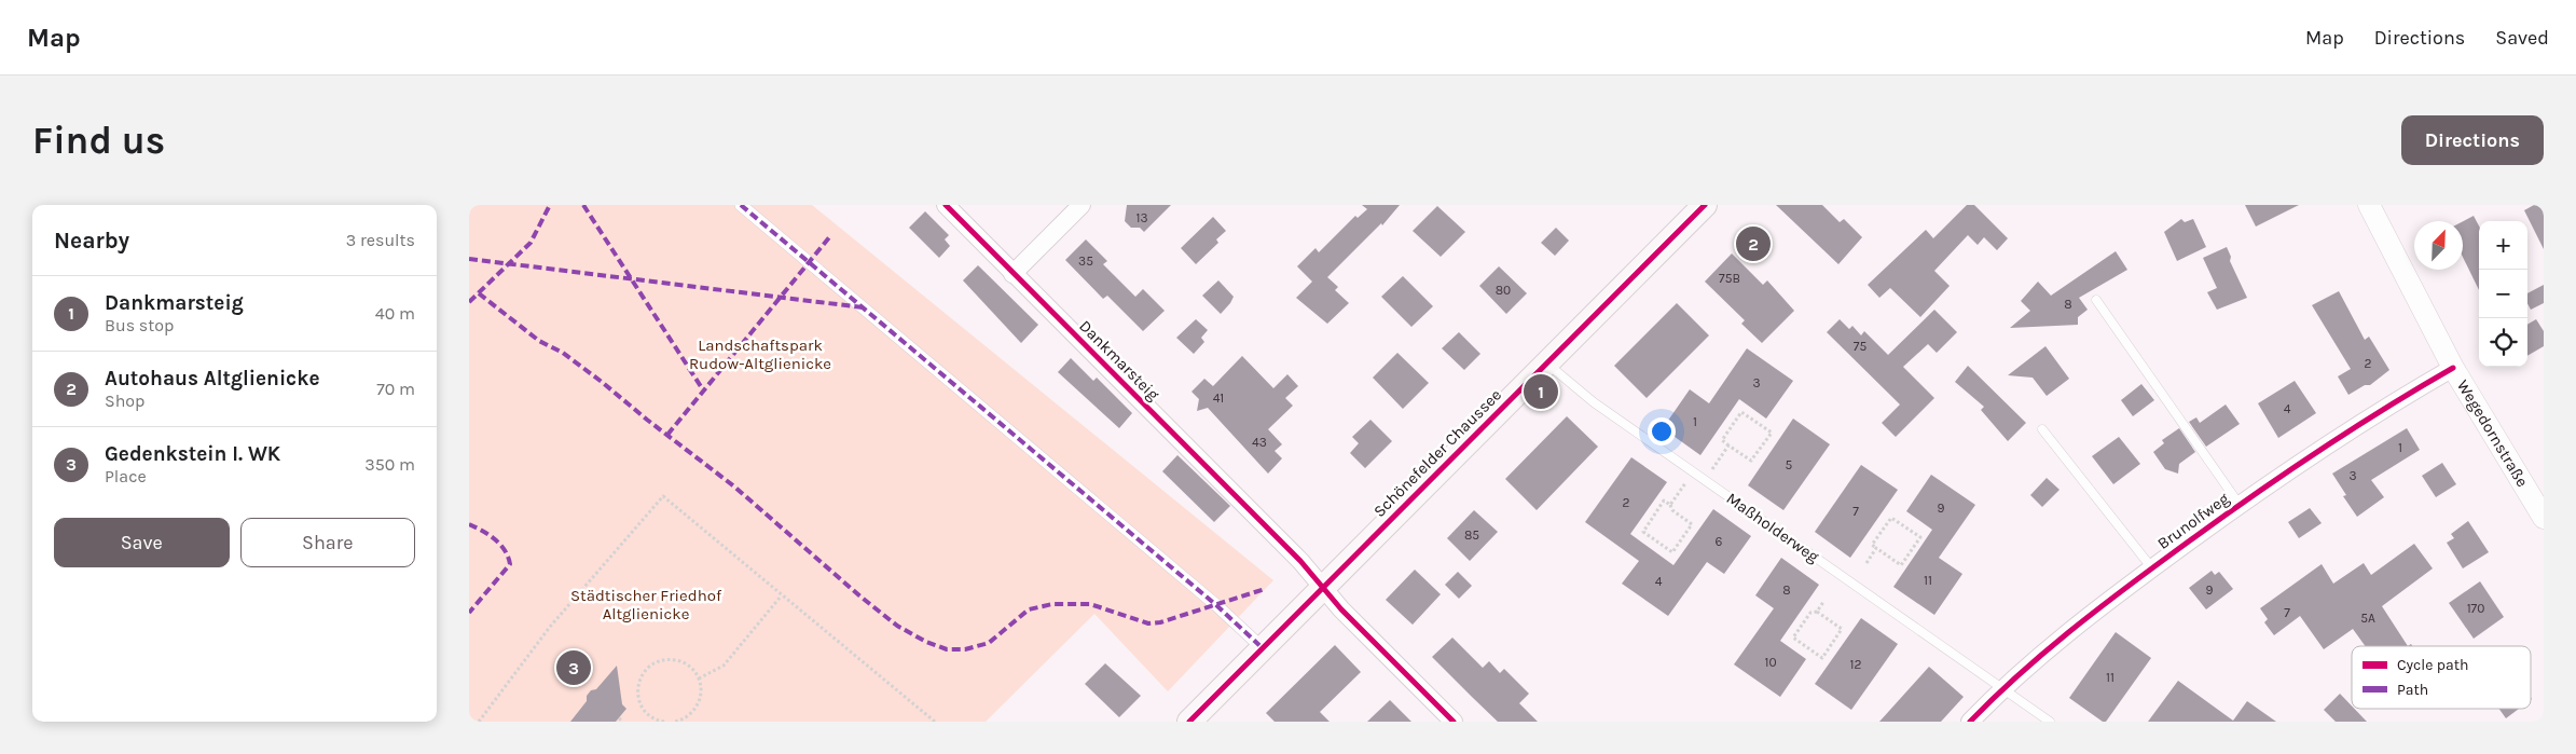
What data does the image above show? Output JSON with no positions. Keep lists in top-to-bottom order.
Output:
{
  "streets": {
    "main road": ["Schönefelder Chaussee"],
    "street": ["Dankmarsteig", "Wegedornstraße", "Brunolfweg"],
    "lane": ["Maßholderweg"]
  },
  "crossings": [
    ["Dankmarsteig", "Schönefelder Chaussee"],
    ["Wegedornstraße", "Brunolfweg"],
    ["Schönefelder Chaussee", "Maßholderweg"],
    ["Brunolfweg", "Maßholderweg"]
  ],
  "parks": ["Landschaftspark Rudow-Altglienicke", "Städtischer Friedhof Altglienicke"],
  "house_numbers": [
    "13",
    "35",
    "75B",
    "80",
    "8",
    "75",
    "2",
    "3",
    "41",
    "4",
    "1",
    "43",
    "1",
    "5",
    "3",
    "2",
    "9",
    "7",
    "85",
    "6",
    "11",
    "4",
    "8",
    "9",
    "170",
    "7",
    "5A",
    "10",
    "12",
    "11"
  ],
  "legend": ["Cycle path", "Path"],
  "north": "top right",
  "page": {
    "header": "Map",
    "nav": ["Map", "Directions", "Saved"],
    "buttons": [
      "Directions",
      ["Save", "Share"]
    ],
    "title": "Find us",
    "heading": ["Nearby", "3 results"],
    "map_buttons": ["+", "−"],
    "pins": ["2", "1", "3"],
    "list": [
      {
        "mark": "1",
        "name": "Dankmarsteig",
        "note": "Bus stop",
        "value": "40 m"
      },
      {
        "mark": "2",
        "name": "Autohaus Altglienicke",
        "note": "Shop",
        "value": "70 m"
      },
      {
        "mark": "3",
        "name": "Gedenkstein I. WK",
        "note": "Place",
        "value": "350 m"
      }
    ]
  }
}
